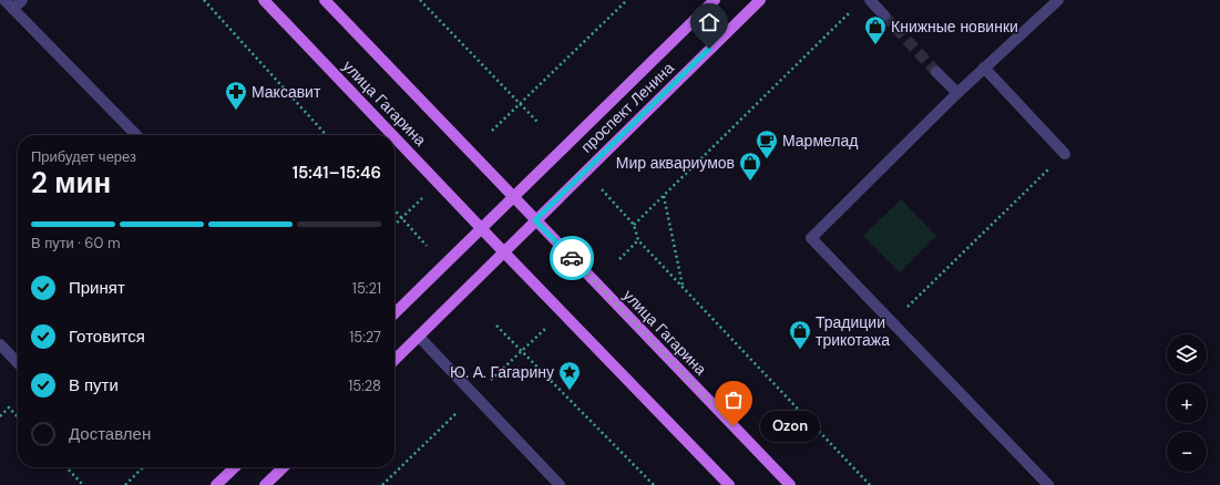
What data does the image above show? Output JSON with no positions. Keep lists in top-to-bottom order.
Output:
{
  "streets": {
    "main road": ["улица Гагарина", "проспект Ленина"]
  },
  "crossings": [
    ["улица Гагарина", "проспект Ленина"]
  ],
  "places": {
    "shop": ["Книжные новинки", "Мир аквариумов", "Традиции трикотажа"],
    "pharmacy": ["Максавит"],
    "cafe": ["Мармелад"],
    "place": ["Ю. А. Гагарину"],
    "other": ["Ozon"]
  },
  "page": {
    "heading": ["2 мин", "Прибудет через", "15:41–15:46"],
    "bar": "В пути · 60 m",
    "list": [
      ["Принят", "15:21"],
      ["Готовится", "15:27"],
      ["В пути", "15:28"],
      "Доставлен"
    ],
    "map_buttons": ["+", "−"],
    "bubble": "Ozon"
  }
}
